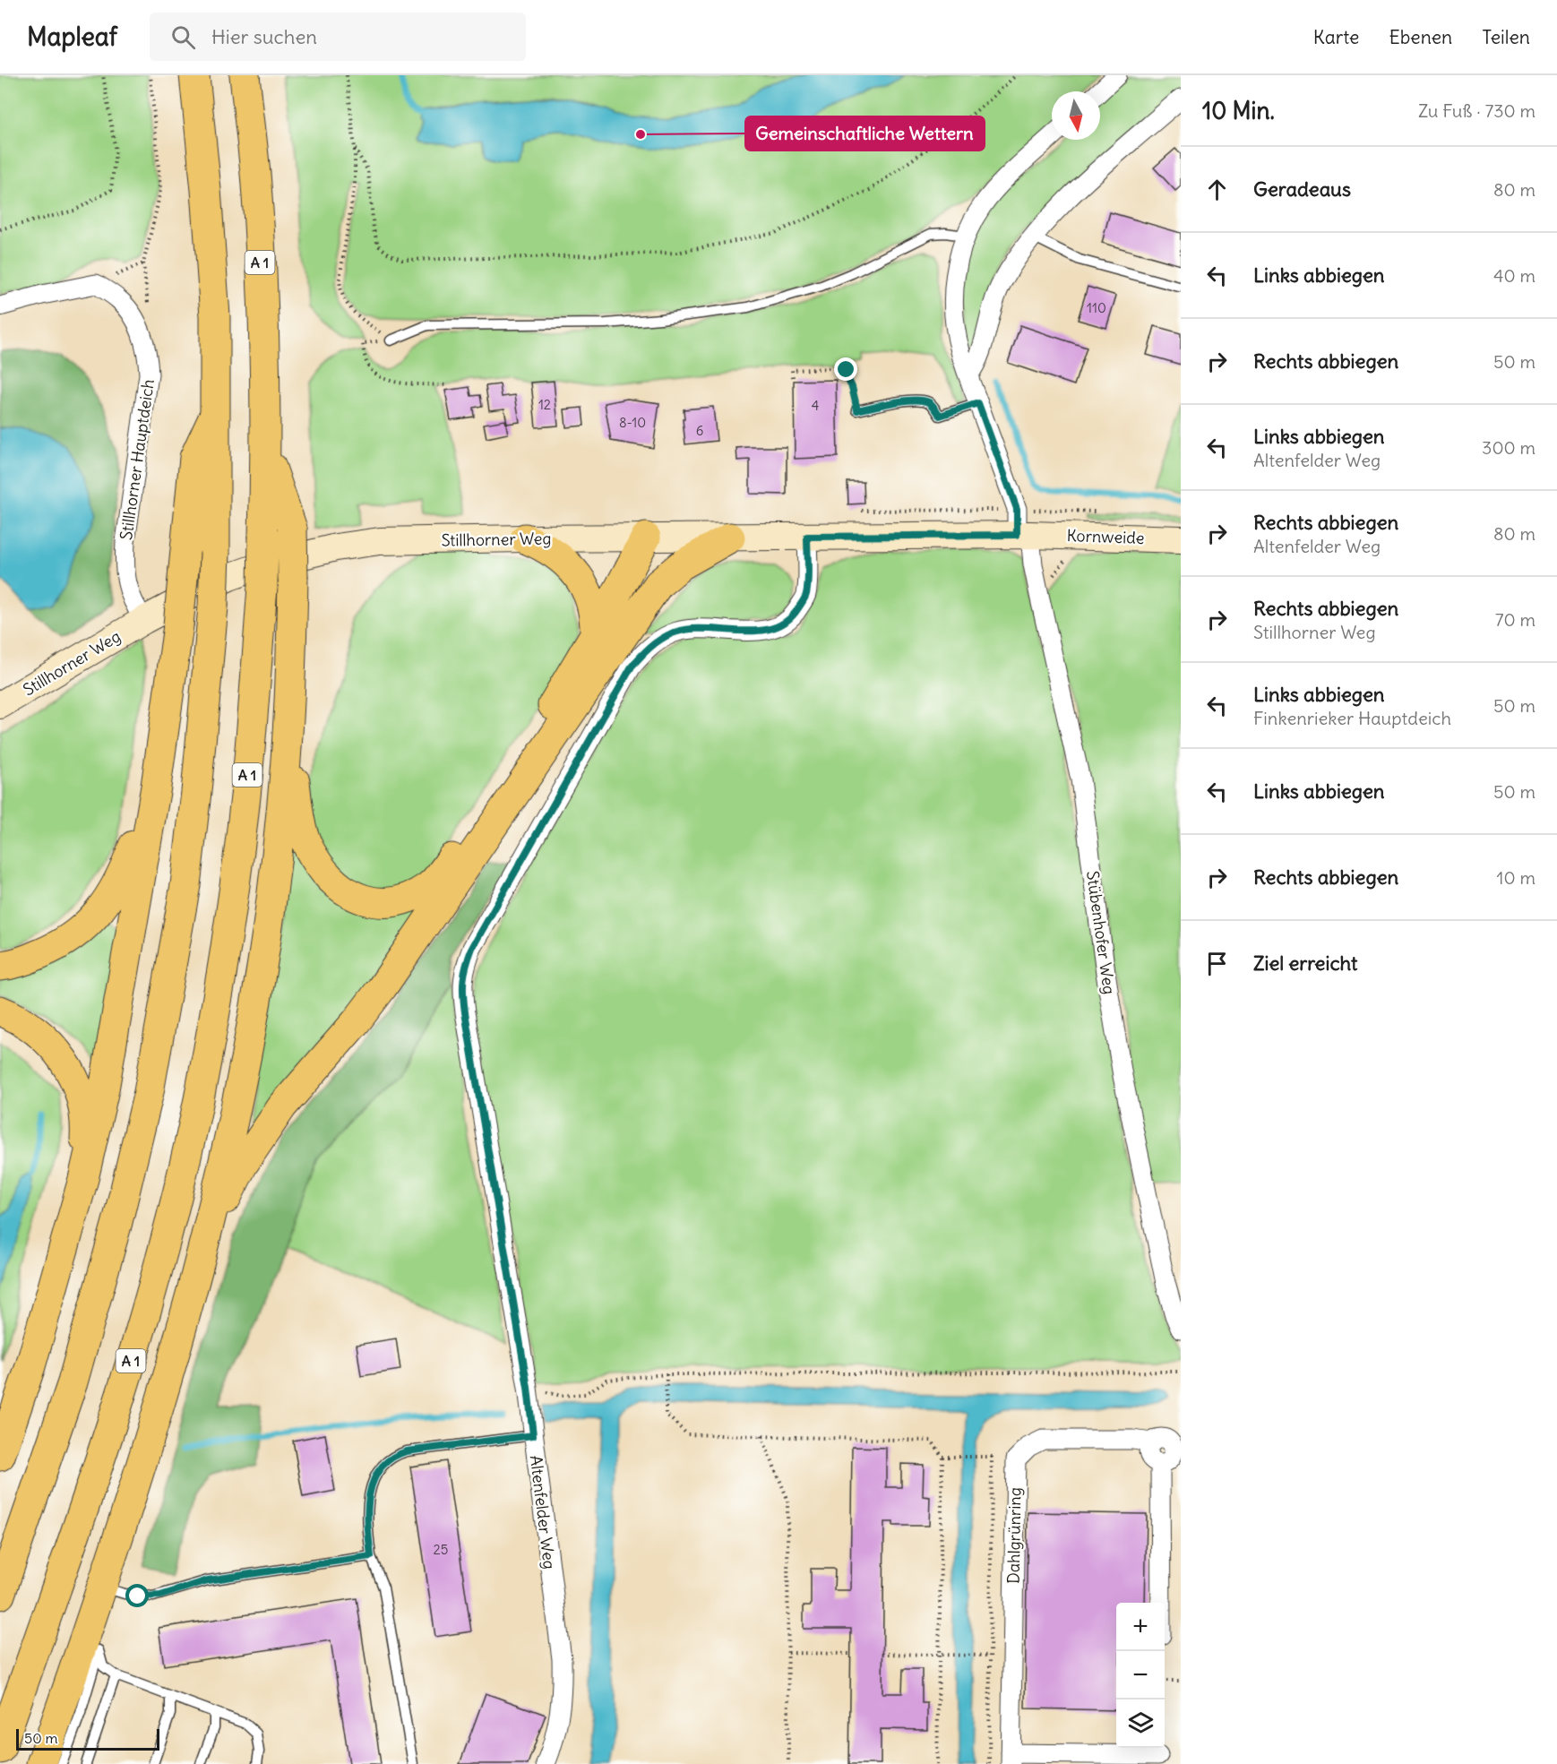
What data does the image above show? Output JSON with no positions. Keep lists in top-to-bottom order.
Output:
{
  "streets": {
    "highway": ["A 1"],
    "main road": ["Kornweide", "Stillhorner Weg"],
    "street": [
      "Stillhorner Hauptdeich",
      "Stübenhofer Weg",
      "Altenfelder Weg",
      "Dahlgrünring"
    ]
  },
  "crossings": [
    ["Stillhorner Hauptdeich", "Stillhorner Weg"],
    ["Kornweide", "Stillhorner Weg"],
    ["Kornweide", "Stübenhofer Weg"],
    ["Stillhorner Weg", "Stübenhofer Weg"],
    ["Stillhorner Weg", "Altenfelder Weg"]
  ],
  "places": ["Gemeinschaftliche Wettern"],
  "house_numbers": [
    "110",
    "12",
    "4",
    "8-10",
    "6",
    "25"
  ],
  "scale_bar": "50 m",
  "north": "bottom",
  "page": {
    "header": "Mapleaf",
    "search": "Hier suchen",
    "nav": ["Karte", "Ebenen", "Teilen"],
    "heading": ["10 Min.", "Zu Fuß · 730 m"],
    "list": [
      ["Geradeaus", "80 m"],
      ["Links abbiegen", "40 m"],
      ["Rechts abbiegen", "50 m"],
      ["Links abbiegen", "Altenfelder Weg", "300 m"],
      ["Rechts abbiegen", "Altenfelder Weg", "80 m"],
      ["Rechts abbiegen", "Stillhorner Weg", "70 m"],
      ["Links abbiegen", "Finkenrieker Hauptdeich", "50 m"],
      ["Links abbiegen", "50 m"],
      ["Rechts abbiegen", "10 m"],
      "Ziel erreicht"
    ],
    "map_buttons": ["+", "−"],
    "scale": "50 m"
  }
}
